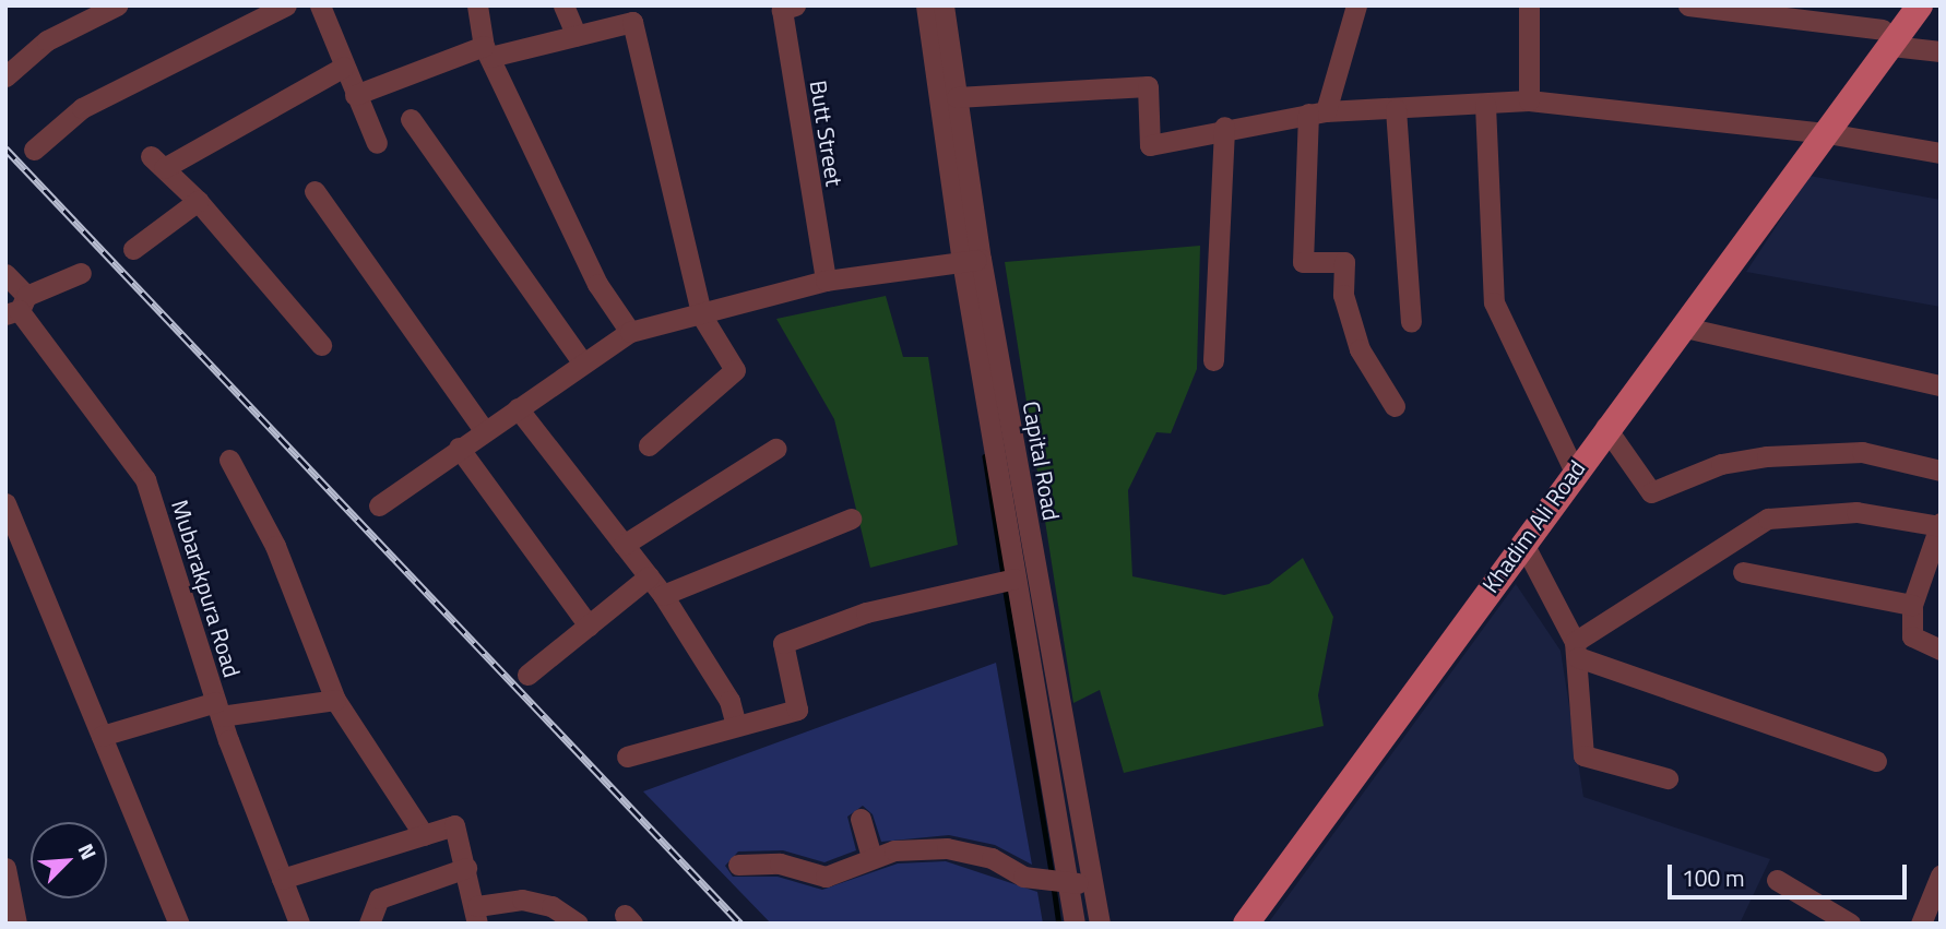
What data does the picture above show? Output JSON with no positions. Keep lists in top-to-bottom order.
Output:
{
  "streets": {
    "main road": ["Khadim Ali Road"],
    "street": ["Butt Street", "Capital Road", "Mubarakpura Road"]
  },
  "scale_bar": "100 m",
  "north": "top right"
}
